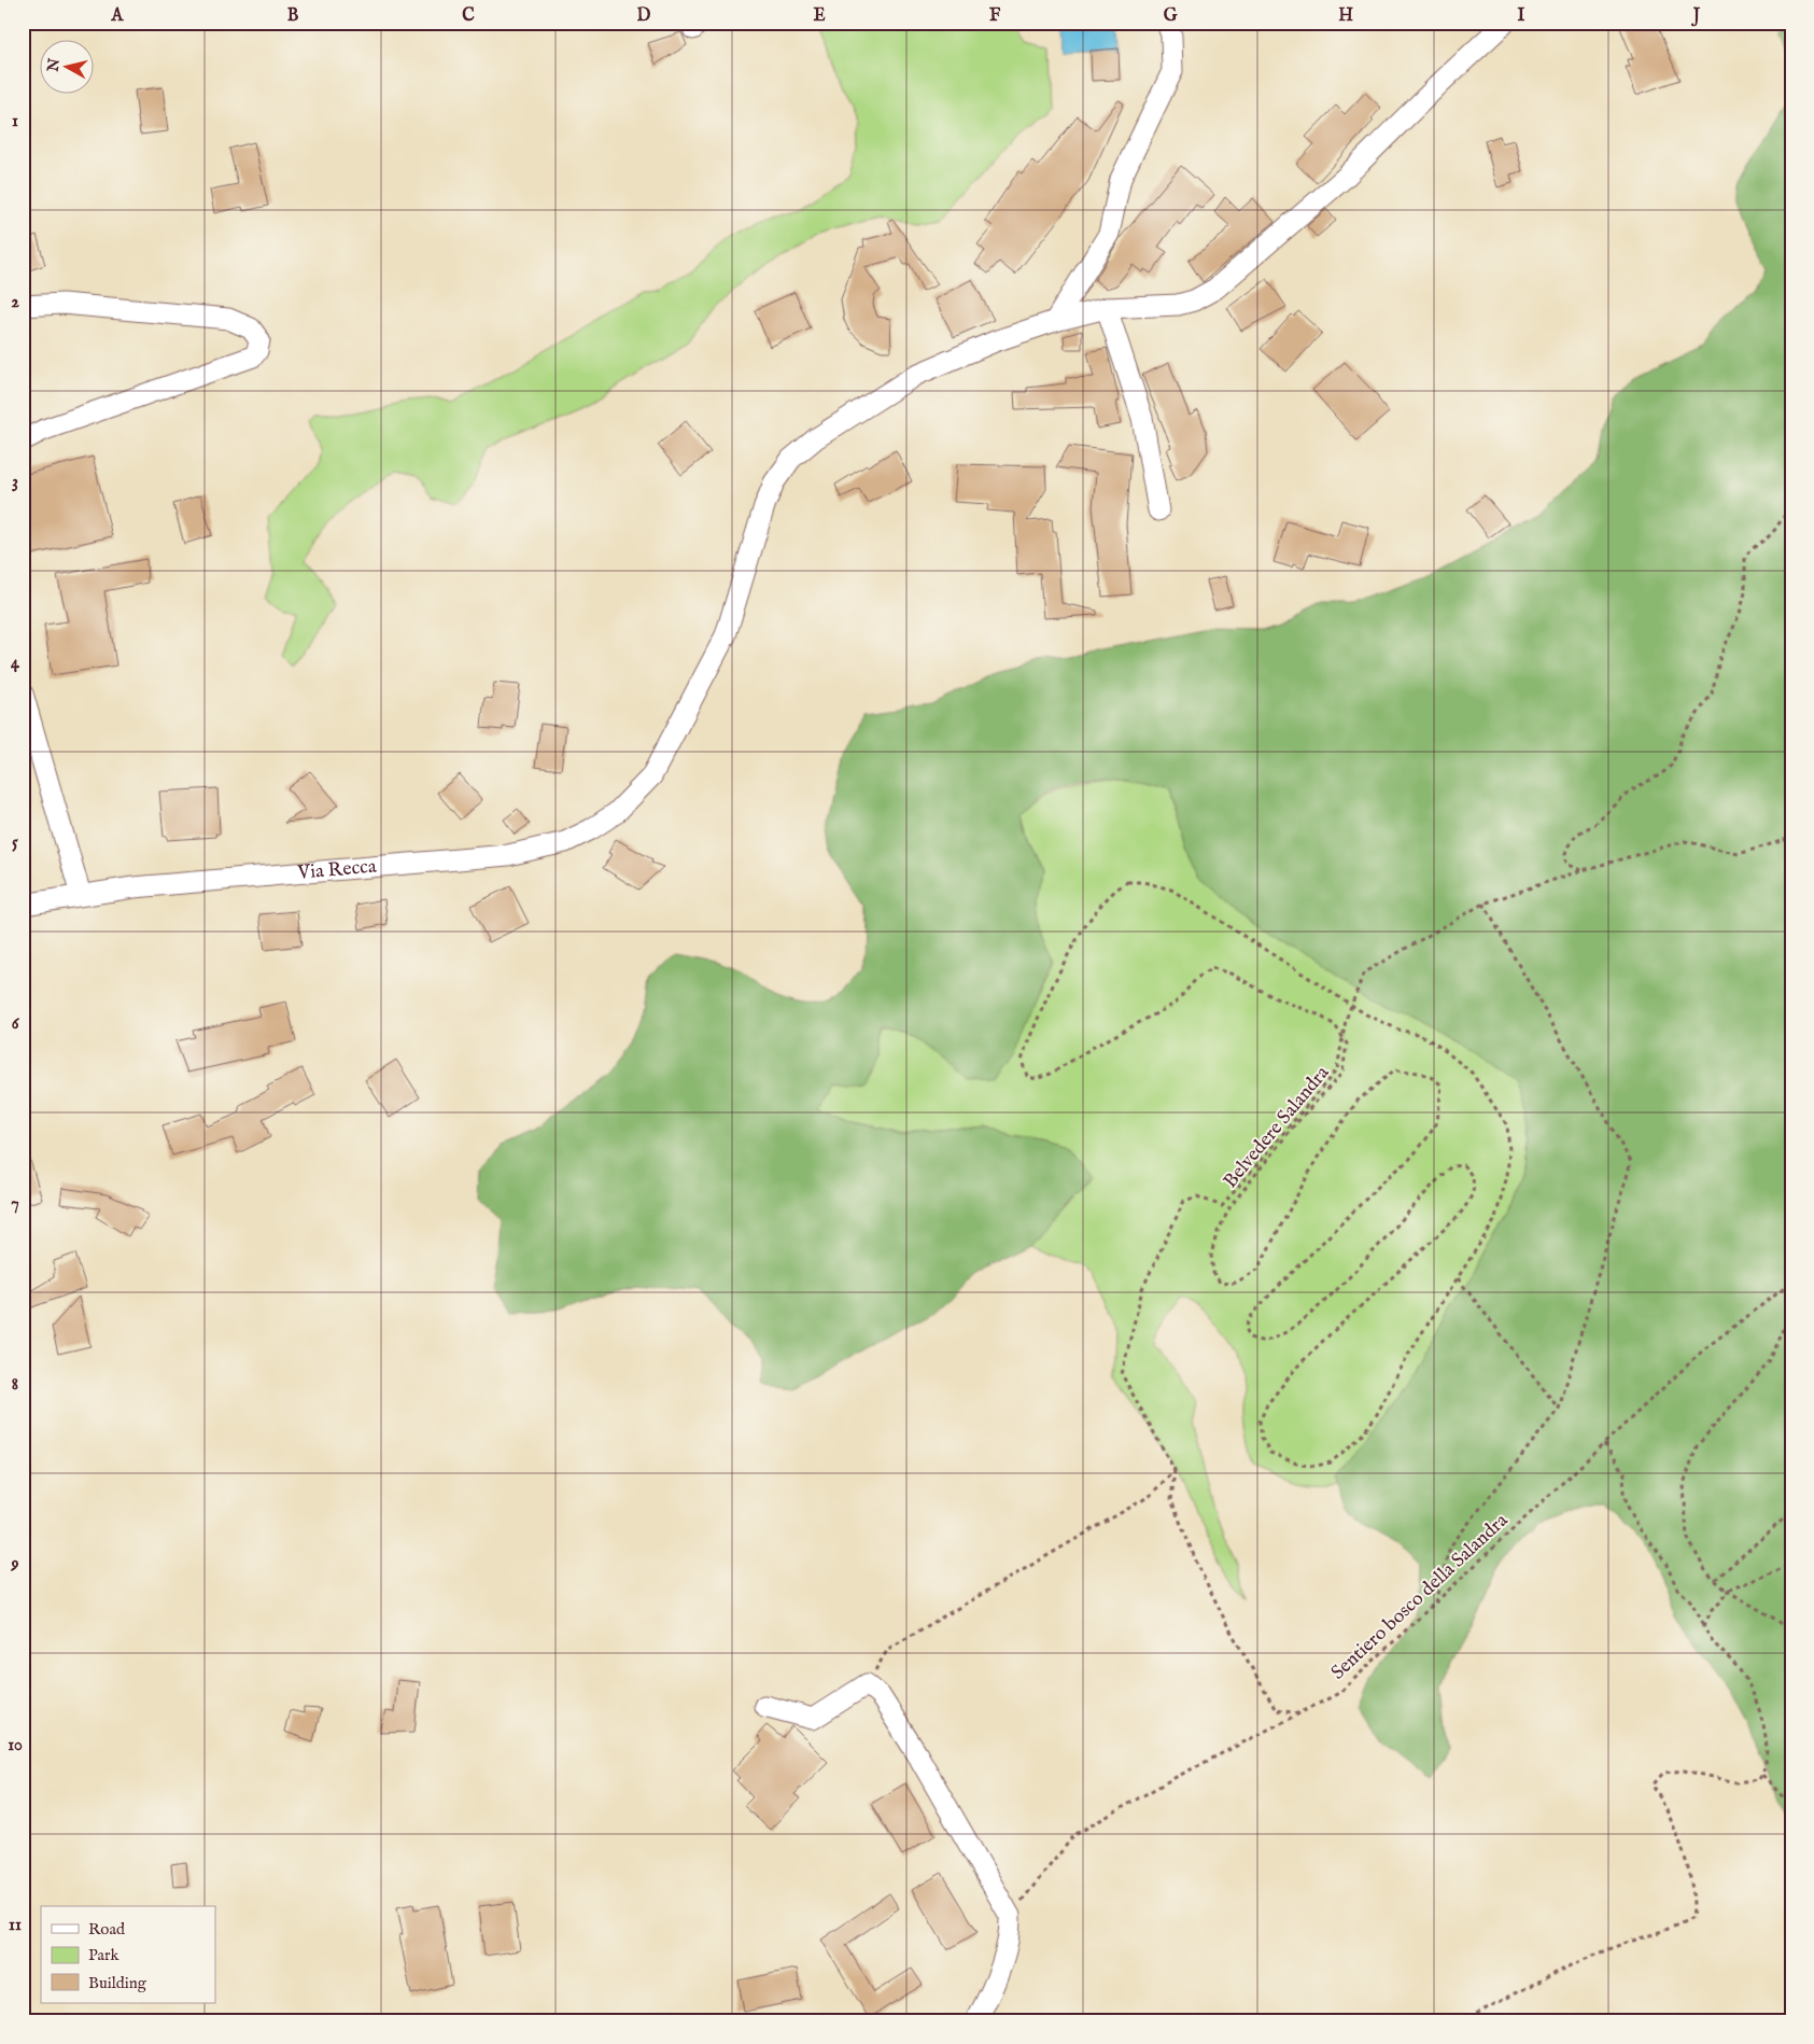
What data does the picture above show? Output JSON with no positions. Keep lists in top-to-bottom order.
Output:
{
  "streets": {
    "street": ["Via Recca"],
    "path": ["Belvedere Salandra", "Sentiero bosco della Salandra"]
  },
  "legend": ["Road", "Park", "Building"],
  "north": "left",
  "grid": {
    "columns": [
      "A",
      "B",
      "C",
      "D",
      "E",
      "F",
      "G",
      "H",
      "I",
      "J"
    ],
    "rows": [
      "1",
      "2",
      "3",
      "4",
      "5",
      "6",
      "7",
      "8",
      "9",
      "10",
      "11"
    ]
  }
}
